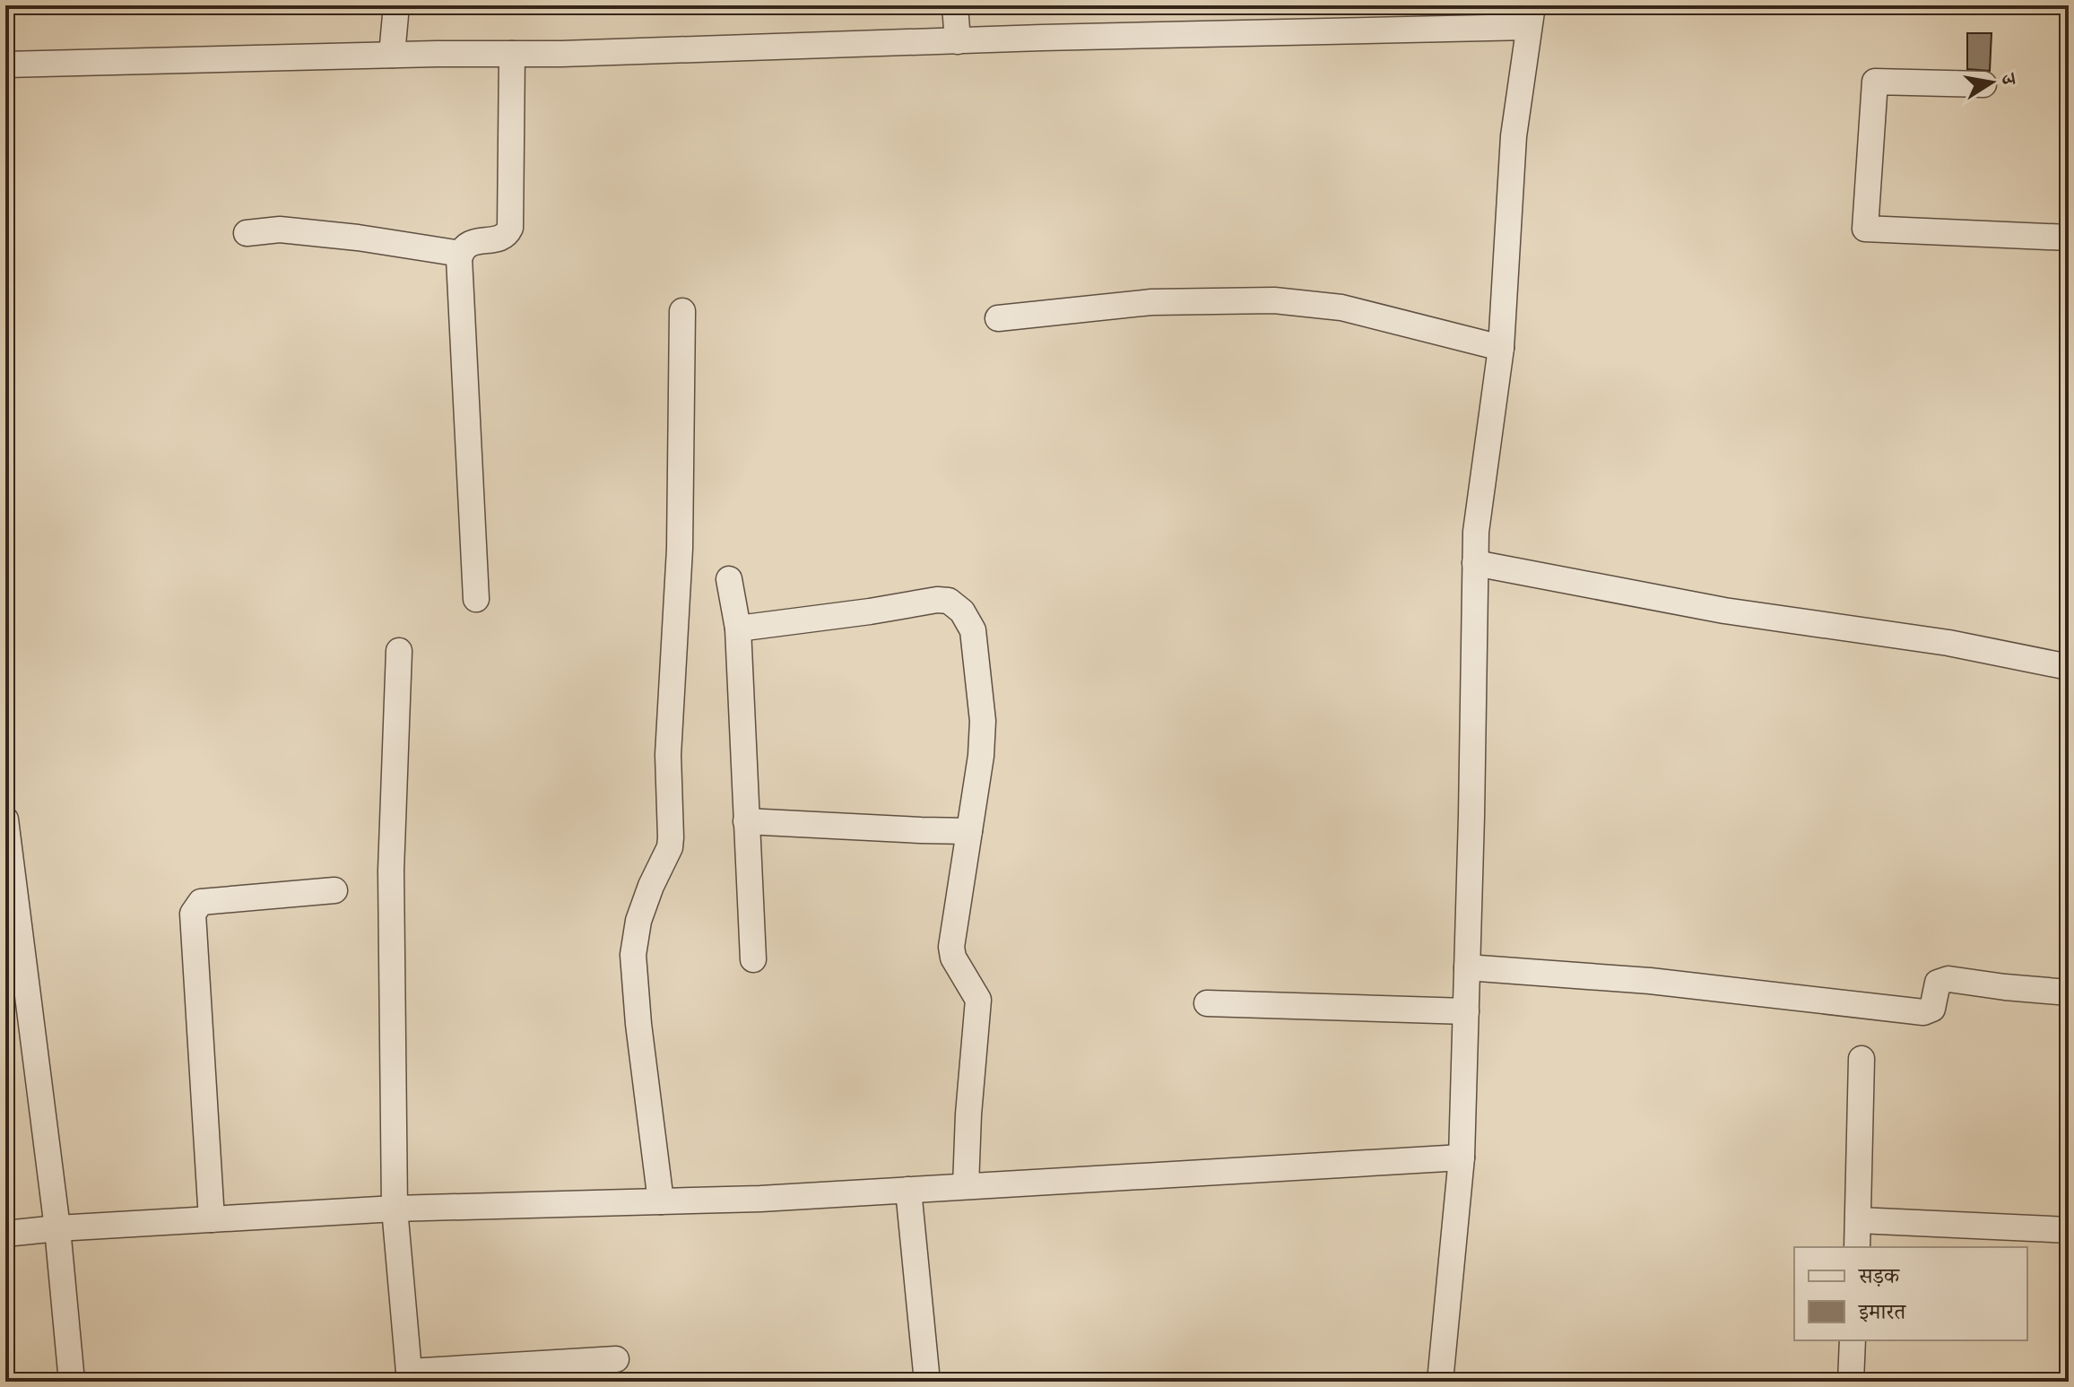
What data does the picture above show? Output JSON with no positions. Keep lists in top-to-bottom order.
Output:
{
  "legend": ["सड़क", "इमारत"],
  "north": "right"
}
